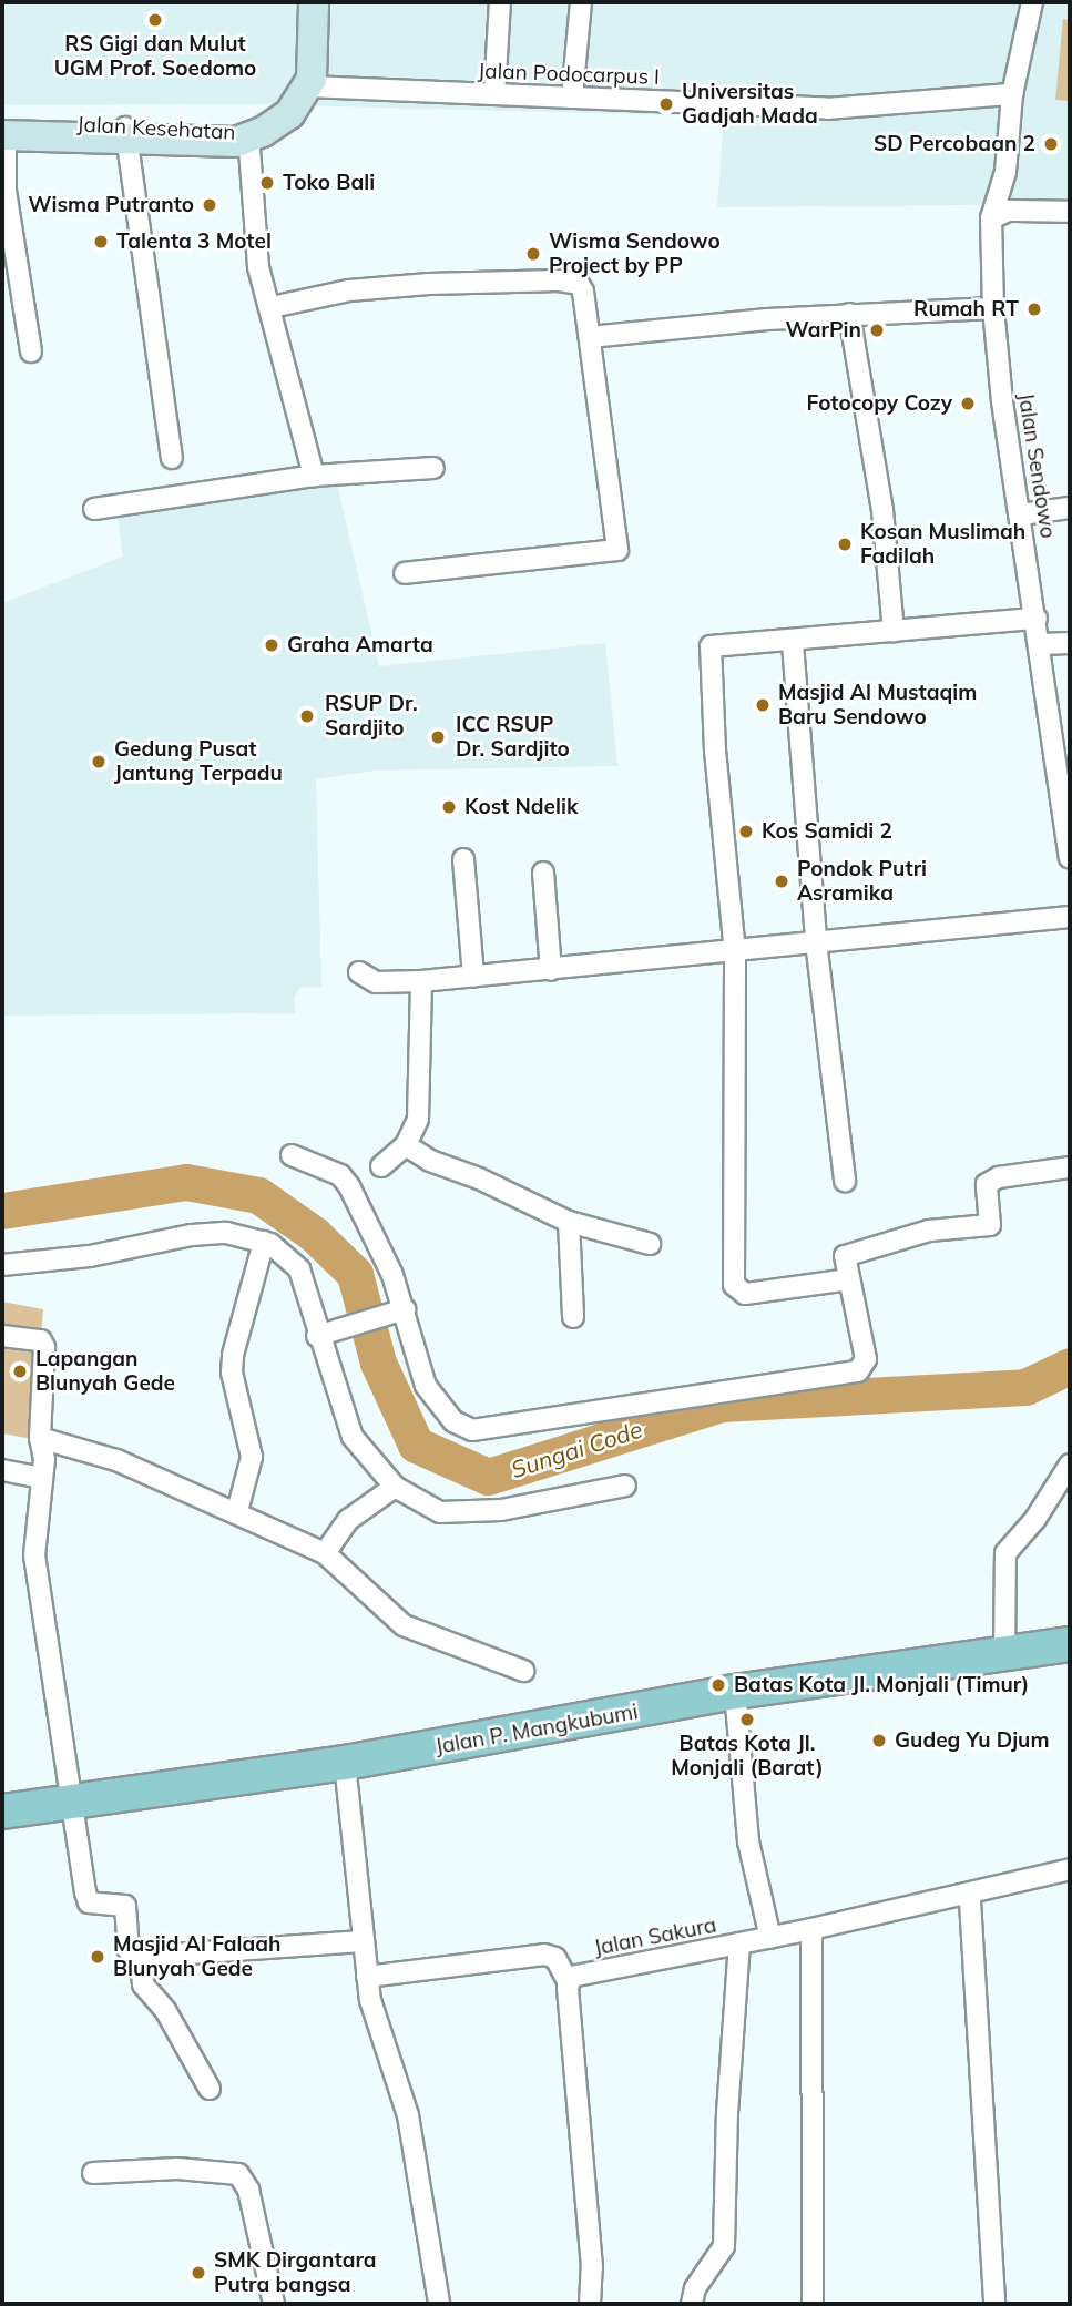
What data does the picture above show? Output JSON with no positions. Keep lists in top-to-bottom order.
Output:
{
  "streets": {
    "main road": ["Jalan P. Mangkubumi"],
    "street": [
      "Jalan Podocarpus I",
      "Jalan Kesehatan",
      "Jalan Sendowo",
      "Jalan Sakura"
    ]
  },
  "crossings": [
    ["Jalan Podocarpus I", "Jalan Kesehatan"],
    ["Jalan Podocarpus I", "Jalan Sendowo"]
  ],
  "water": ["Sungai Code"],
  "places": [
    "RS Gigi dan Mulut UGM Prof. Soedomo",
    "Universitas Gadjah Mada",
    "SD Percobaan 2",
    "Toko Bali",
    "Wisma Putranto",
    "Talenta 3 Motel",
    "Wisma Sendowo Project by PP",
    "Rumah RT",
    "WarPin",
    "Fotocopy Cozy",
    "Kosan Muslimah Fadilah",
    "Graha Amarta",
    "Masjid Al Mustaqim Baru Sendowo",
    "RSUP Dr. Sardjito",
    "ICC RSUP Dr. Sardjito",
    "Gedung Pusat Jantung Terpadu",
    "Kost Ndelik",
    "Kos Samidi 2",
    "Pondok Putri Asramika",
    "Lapangan Blunyah Gede",
    "Batas Kota Jl. Monjali (Timur)",
    "Batas Kota Jl. Monjali (Barat)",
    "Gudeg Yu Djum",
    "Masjid Al Falaah Blunyah Gede",
    "SMK Dirgantara Putra bangsa"
  ]
}
